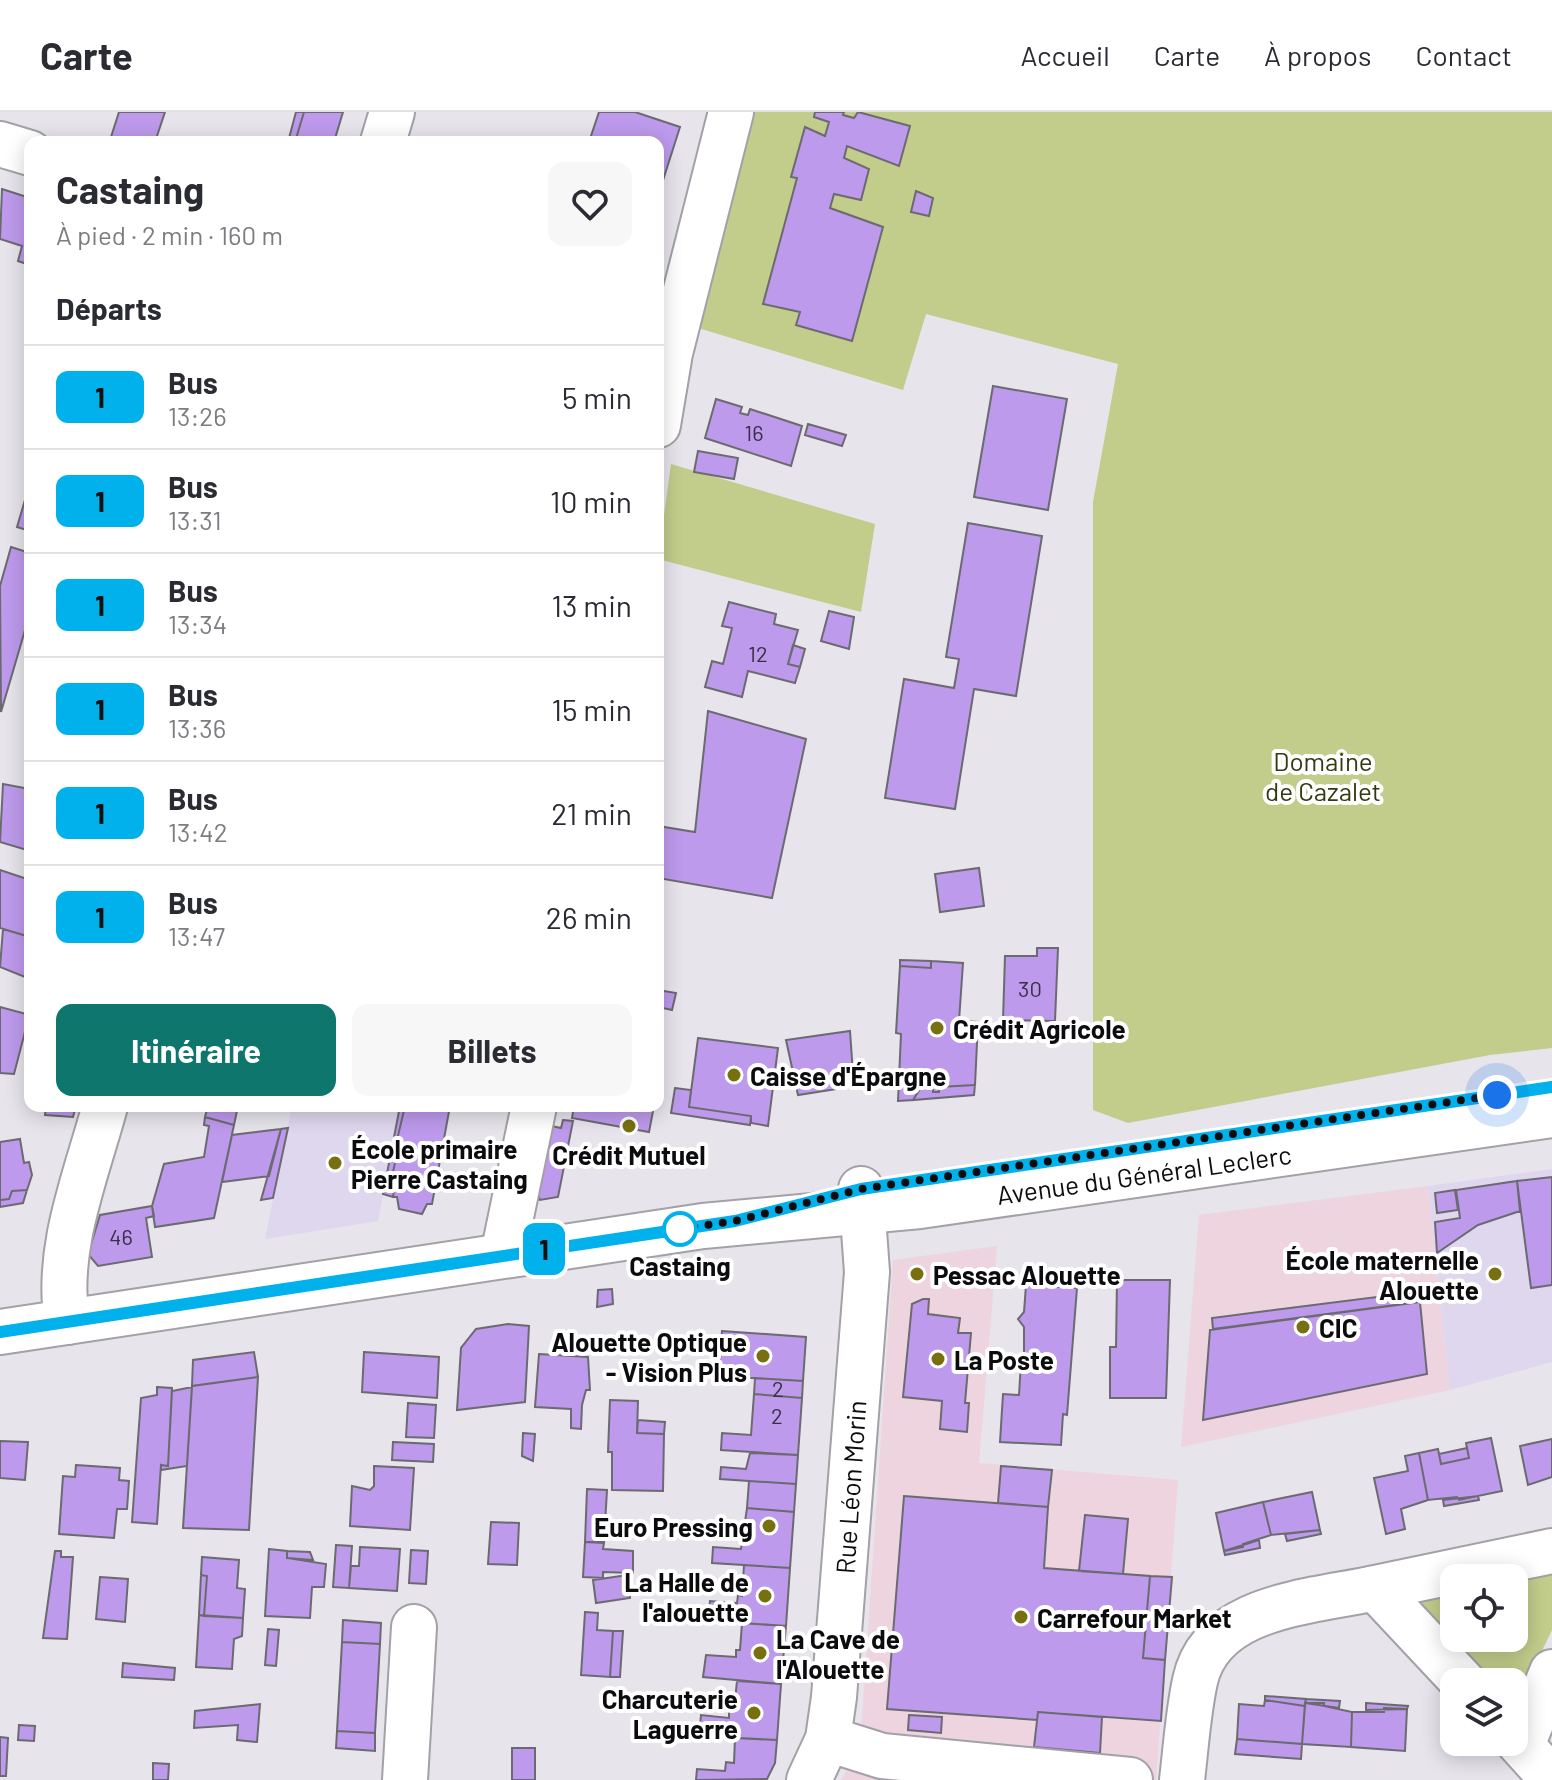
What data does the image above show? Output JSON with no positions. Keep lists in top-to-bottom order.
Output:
{
  "streets": {
    "main road": ["Avenue du Général Leclerc", "Rue Léon Morin"]
  },
  "crossings": [
    ["Avenue du Général Leclerc", "Rue Léon Morin"]
  ],
  "parks": ["Domaine de Cazalet"],
  "places": [
    "Crédit Agricole",
    "Caisse d'Épargne",
    "Crédit Mutuel",
    "École primaire Pierre Castaing",
    "Castaing",
    "Pessac Alouette",
    "École maternelle Alouette",
    "CIC",
    "Alouette Optique - Vision Plus",
    "La Poste",
    "Euro Pressing",
    "La Halle de l'alouette",
    "Carrefour Market",
    "La Cave de l'Alouette",
    "Charcuterie Laguerre"
  ],
  "lines": ["bus line 1"],
  "house_numbers": [
    "16",
    "12",
    "30",
    "46",
    "2",
    "2"
  ],
  "page": {
    "header": "Carte",
    "nav": [
      "Accueil",
      "Carte",
      "À propos",
      "Contact"
    ],
    "on_map": "1",
    "heading": [
      ["Castaing", "À pied · 2 min · 160 m"],
      "Départs"
    ],
    "list": [
      {
        "mark": "1",
        "name": "Bus",
        "note": "13:26",
        "value": "5 min"
      },
      {
        "mark": "1",
        "name": "Bus",
        "note": "13:31",
        "value": "10 min"
      },
      {
        "mark": "1",
        "name": "Bus",
        "note": "13:34",
        "value": "13 min"
      },
      {
        "mark": "1",
        "name": "Bus",
        "note": "13:36",
        "value": "15 min"
      },
      {
        "mark": "1",
        "name": "Bus",
        "note": "13:42",
        "value": "21 min"
      },
      {
        "mark": "1",
        "name": "Bus",
        "note": "13:47",
        "value": "26 min"
      }
    ],
    "buttons": ["Itinéraire", "Billets"]
  }
}
